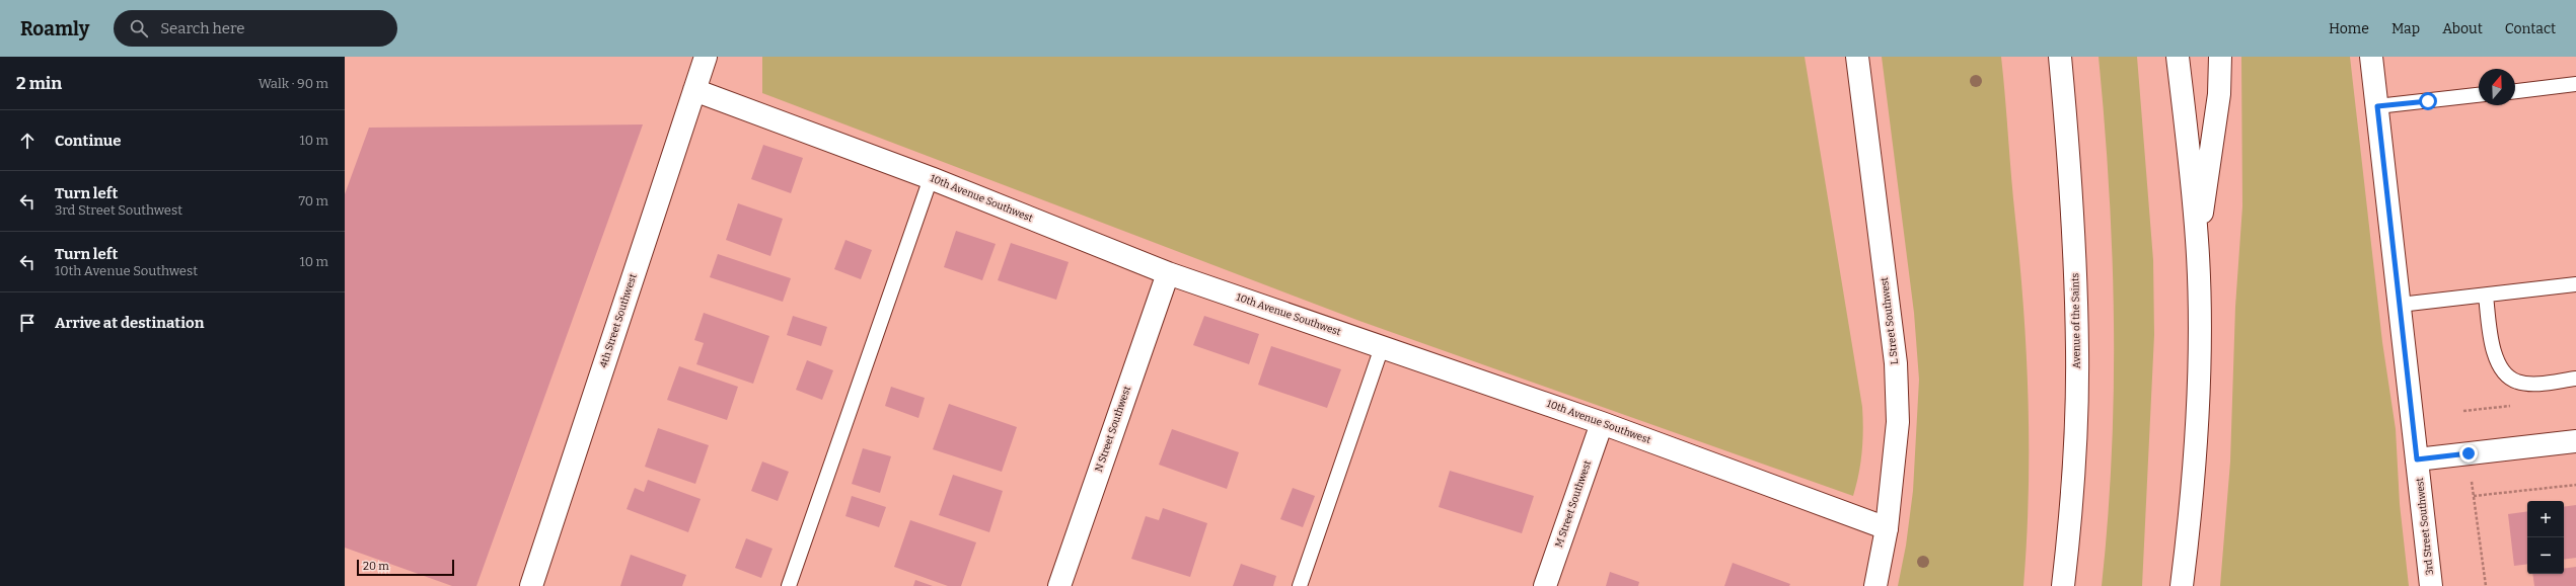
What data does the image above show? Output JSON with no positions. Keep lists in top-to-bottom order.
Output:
{
  "streets": {
    "main road": [
      "10th Avenue Southwest",
      "4th Street Southwest",
      "L Street Southwest",
      "Avenue of the Saints",
      "N Street Southwest",
      "M Street Southwest",
      "3rd Street Southwest"
    ]
  },
  "crossings": [
    ["10th Avenue Southwest", "4th Street Southwest"],
    ["10th Avenue Southwest", "L Street Southwest"],
    ["10th Avenue Southwest", "N Street Southwest"],
    ["10th Avenue Southwest", "M Street Southwest"]
  ],
  "scale_bar": "20 m",
  "north": "top",
  "page": {
    "header": "Roamly",
    "search": "Search here",
    "nav": [
      "Home",
      "Map",
      "About",
      "Contact"
    ],
    "heading": ["2 min", "Walk · 90 m"],
    "list": [
      ["Continue", "10 m"],
      ["Turn left", "3rd Street Southwest", "70 m"],
      ["Turn left", "10th Avenue Southwest", "10 m"],
      "Arrive at destination"
    ],
    "map_buttons": ["+", "−"],
    "scale": "20 m"
  }
}
